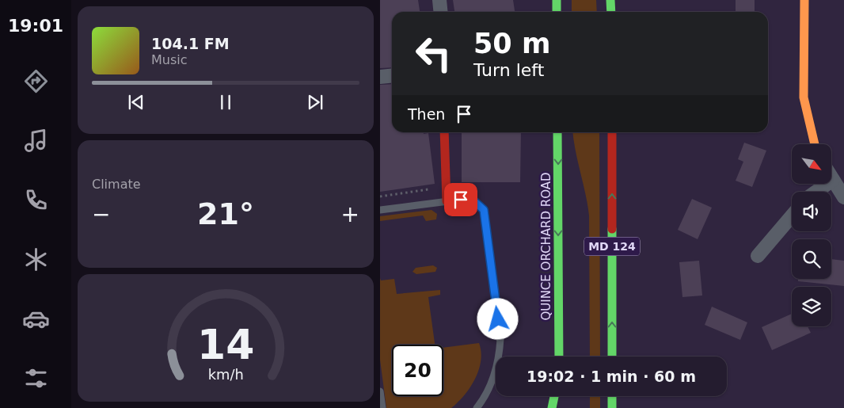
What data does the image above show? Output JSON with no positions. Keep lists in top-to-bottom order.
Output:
{
  "streets": {
    "main road": ["QUINCE ORCHARD ROAD", "MD 124"]
  },
  "north": "bottom right",
  "page": {
    "tabs": "19:01",
    "turn": ["50 m", "Turn left"],
    "song": ["104.1 FM", "Music"],
    "then": "Then",
    "tile": "Climate",
    "heat": ["−", "21°", "+"],
    "limit": "20",
    "trip": "19:02 · 1 min · 60 m",
    "gauge": ["14", "km/h"]
  }
}
